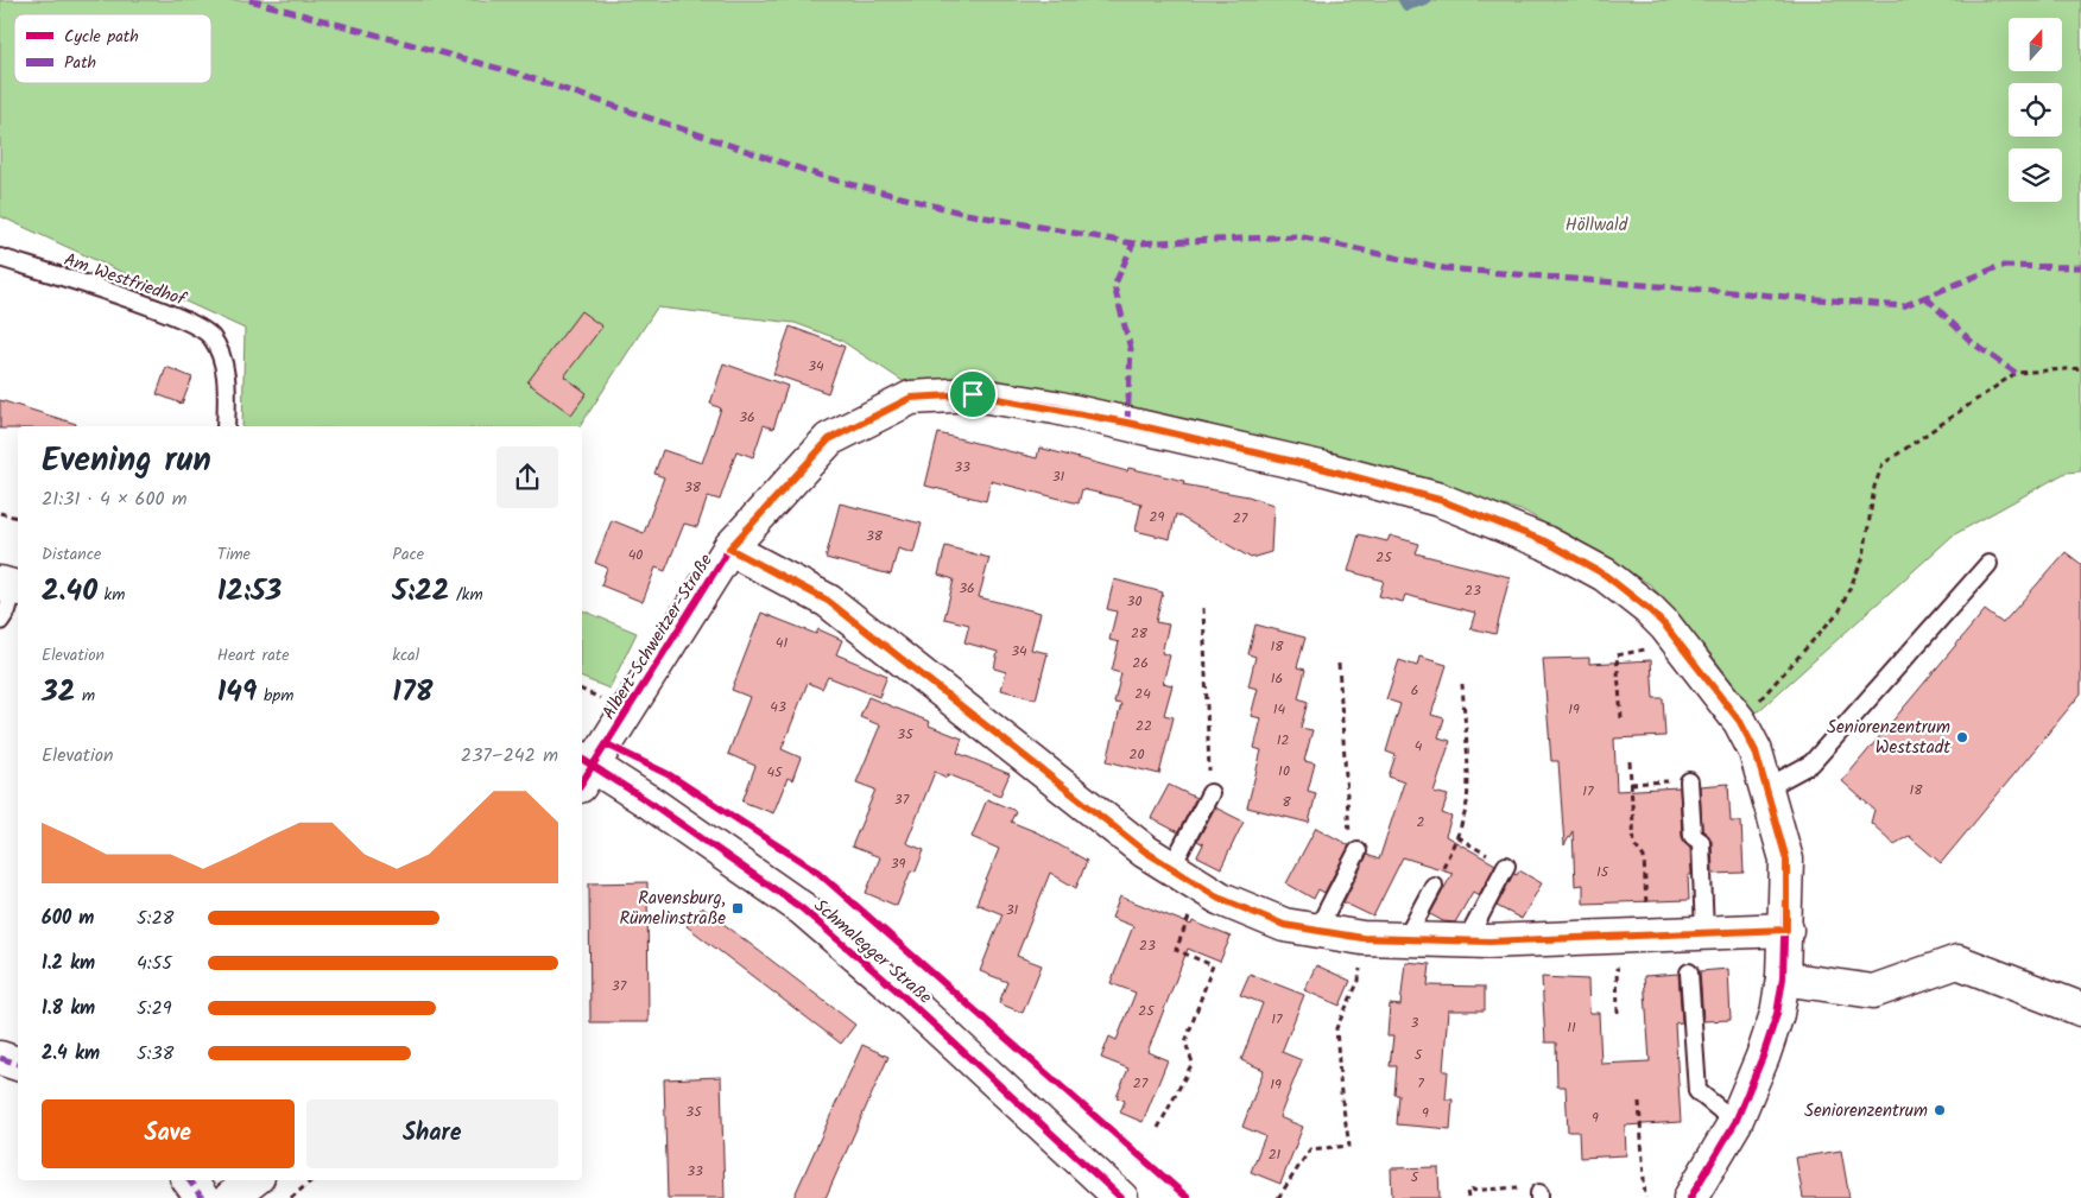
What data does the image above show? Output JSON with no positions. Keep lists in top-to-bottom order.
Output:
{
  "streets": {
    "street": ["Albert-Schweitzer-Straße", "Schmalegger Straße"],
    "lane": ["Am Westfriedhof"]
  },
  "crossings": [
    ["Albert-Schweitzer-Straße", "Schmalegger Straße"]
  ],
  "parks": ["Höllwald"],
  "places": {
    "other": ["Seniorenzentrum Weststadt", "Seniorenzentrum"],
    "transit": ["Ravensburg, Rümelinstraße"]
  },
  "house_numbers": [
    "34",
    "36",
    "33",
    "31",
    "38",
    "29",
    "27",
    "38",
    "40",
    "25",
    "36",
    "23",
    "30",
    "28",
    "41",
    "18",
    "34",
    "26",
    "16",
    "6",
    "24",
    "43",
    "14",
    "19",
    "22",
    "35",
    "12",
    "4",
    "20",
    "10",
    "45",
    "18",
    "17",
    "37",
    "8",
    "2",
    "39",
    "15",
    "31",
    "23",
    "37",
    "25",
    "17",
    "3",
    "11",
    "5",
    "27",
    "7",
    "19",
    "35",
    "9",
    "9",
    "21",
    "33",
    "5"
  ],
  "legend": ["Cycle path", "Path"],
  "north": "top",
  "page": {
    "heading": ["Evening run", "21:31 · 4 × 600 m"],
    "stats": [
      ["Distance", "2.40 km"],
      ["Time", "12:53"],
      ["Pace", "5:22 /km"],
      ["Elevation", "32 m"],
      ["Heart rate", "149 bpm"],
      ["kcal", "178"]
    ],
    "chart": ["Elevation", "237–242 m"],
    "list": [
      {
        "name": "600 m",
        "note": "5:28"
      },
      {
        "name": "1.2 km",
        "note": "4:55"
      },
      {
        "name": "1.8 km",
        "note": "5:29"
      },
      {
        "name": "2.4 km",
        "note": "5:38"
      }
    ],
    "buttons": ["Save", "Share"]
  }
}
